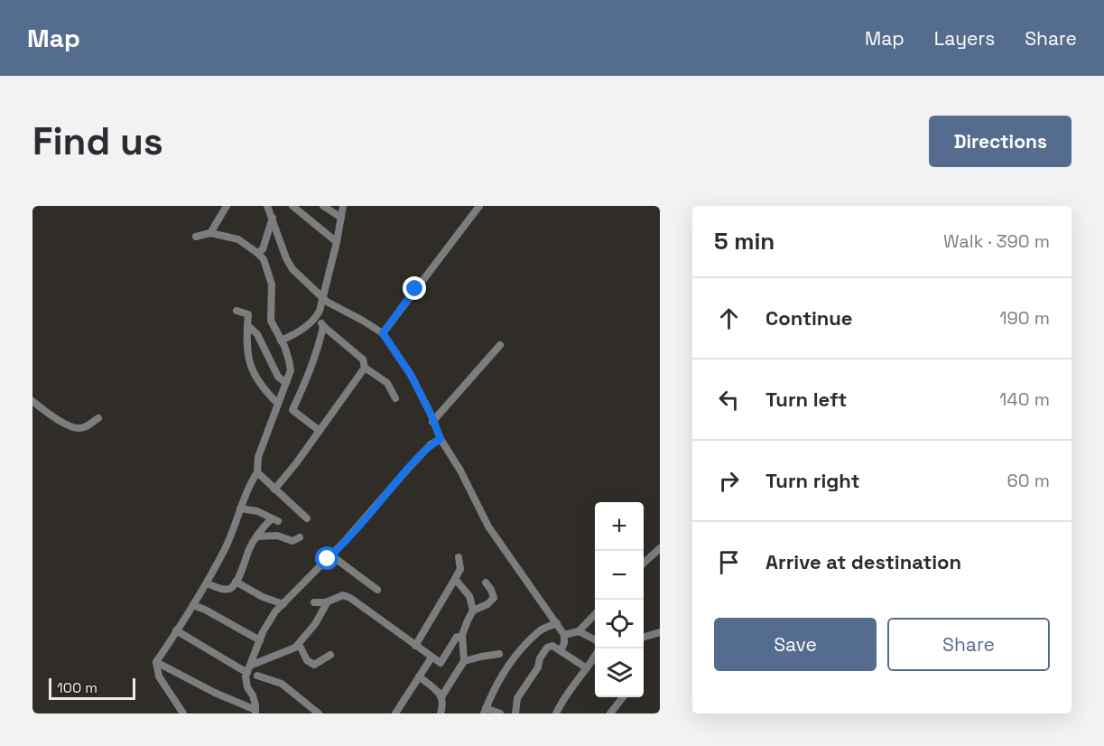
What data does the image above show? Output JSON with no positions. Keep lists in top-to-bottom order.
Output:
{
  "scale_bar": "100 m",
  "page": {
    "header": "Map",
    "nav": ["Map", "Layers", "Share"],
    "buttons": [
      "Directions",
      ["Save", "Share"]
    ],
    "title": "Find us",
    "heading": ["5 min", "Walk · 390 m"],
    "list": [
      ["Continue", "190 m"],
      ["Turn left", "140 m"],
      ["Turn right", "60 m"],
      "Arrive at destination"
    ],
    "map_buttons": ["+", "−"],
    "scale": "100 m"
  }
}
